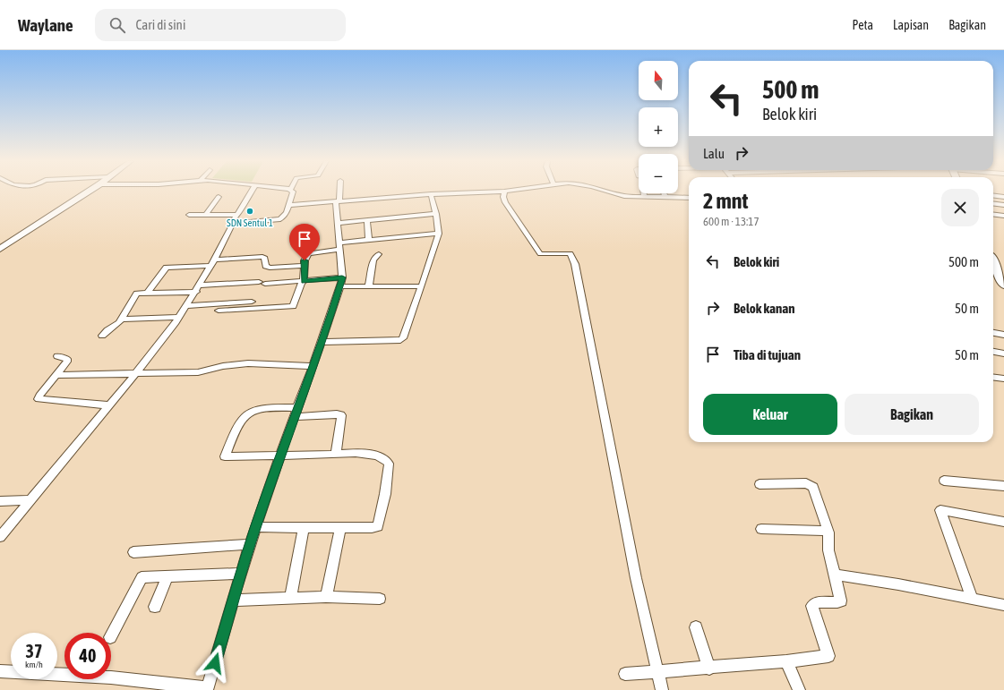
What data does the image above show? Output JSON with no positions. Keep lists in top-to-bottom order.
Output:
{
  "places": ["SDN Sentul 1"],
  "north": "top",
  "page": {
    "header": "Waylane",
    "search": "Cari di sini",
    "nav": ["Peta", "Lapisan", "Bagikan"],
    "map_buttons": ["+", "−"],
    "turn": ["500 m", "Belok kiri"],
    "then": "Lalu",
    "heading": ["2 mnt", "600 m · 13:17"],
    "list": [
      {
        "name": "Belok kiri",
        "value": "500 m"
      },
      {
        "name": "Belok kanan",
        "value": "50 m"
      },
      {
        "name": "Tiba di tujuan",
        "value": "50 m"
      }
    ],
    "buttons": ["Keluar", "Bagikan"],
    "speed": "37 km/h",
    "limit": "40"
  }
}
